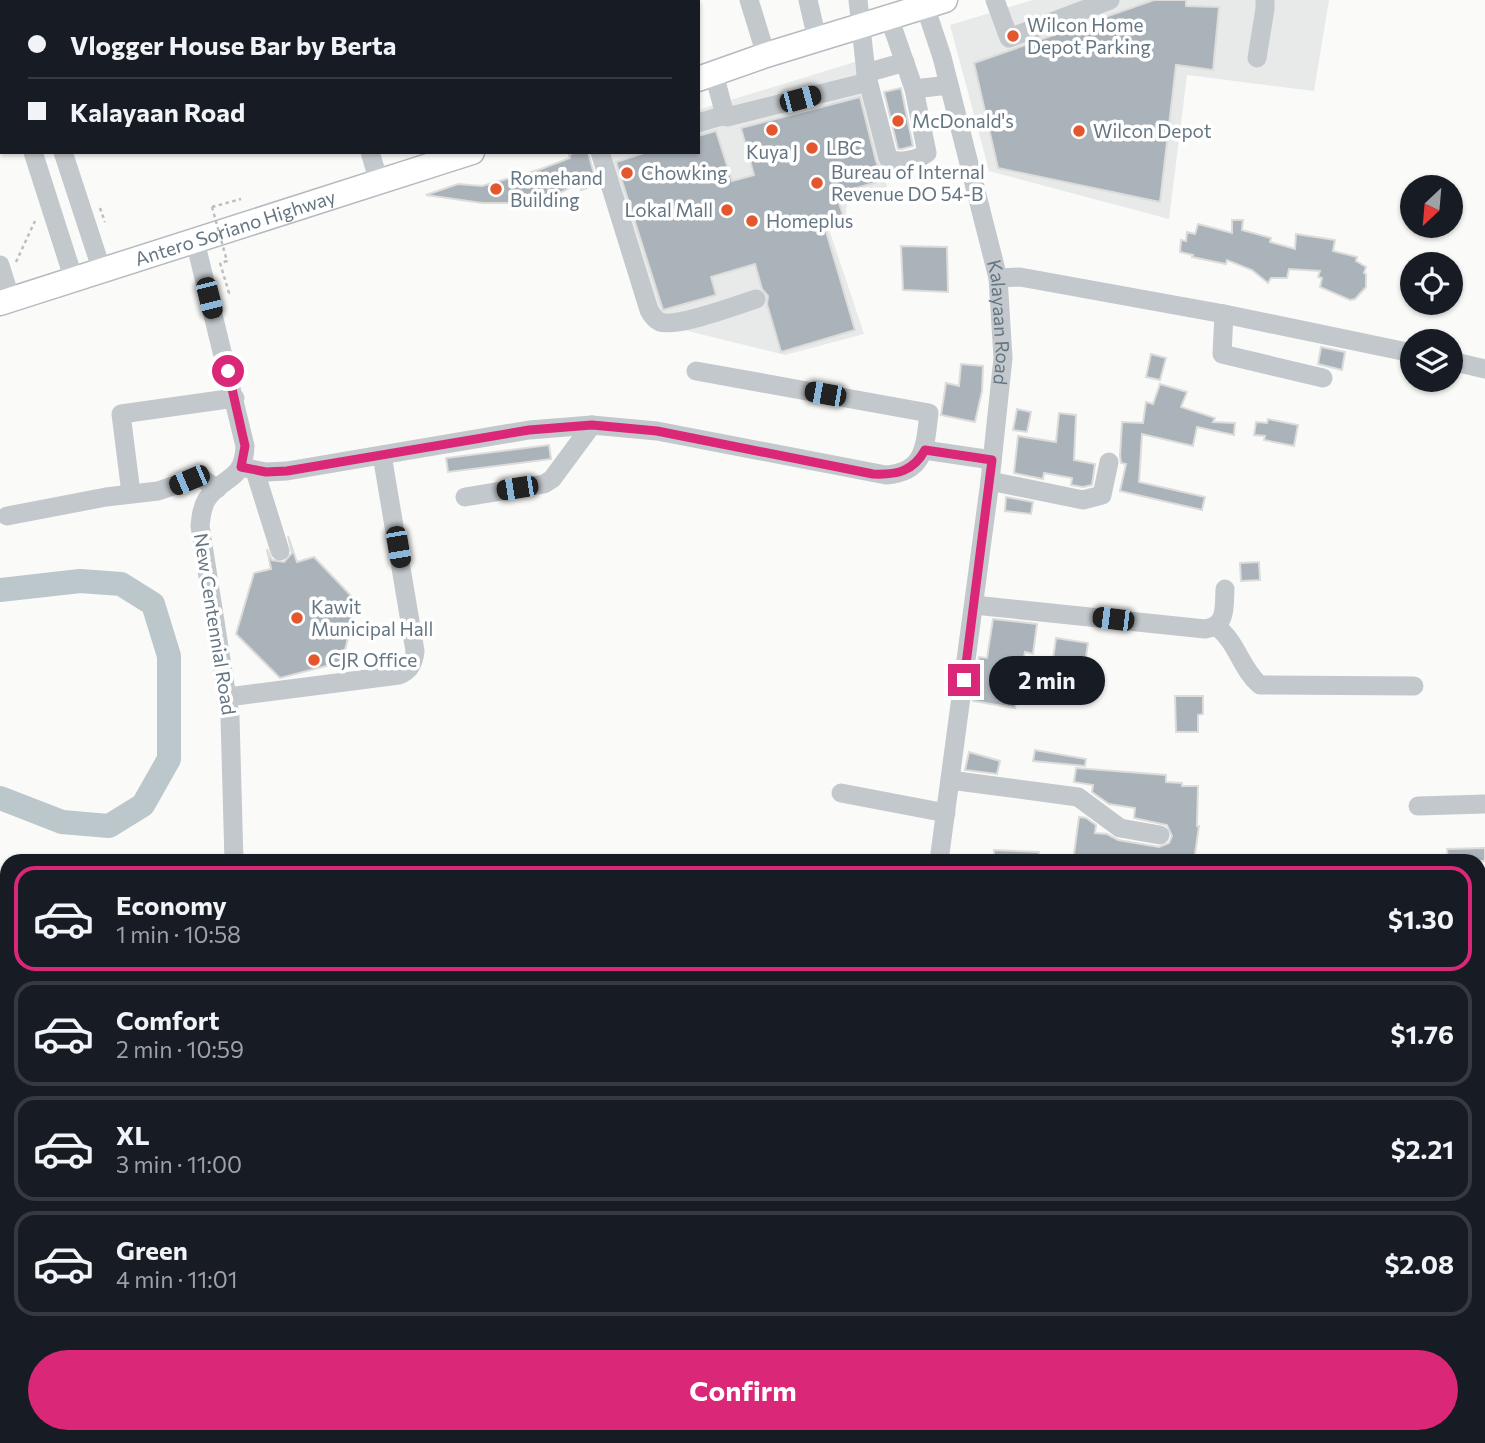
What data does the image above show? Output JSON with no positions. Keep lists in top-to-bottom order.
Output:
{
  "streets": {
    "main road": ["Antero Soriano Highway"],
    "street": ["Kalayaan Road", "New Centennial Road"]
  },
  "places": [
    "Wilcon Home Depot Parking",
    "McDonald's",
    "Kuya J",
    "Wilcon Depot",
    "LBC",
    "Chowking",
    "Bureau of Internal Revenue DO 54-B",
    "Romehand Building",
    "Lokal Mall",
    "Homeplus",
    "Kawit Municipal Hall",
    "CJR Office"
  ],
  "north": "bottom left",
  "page": {
    "banner": ["Vlogger House Bar by Berta", "Kalayaan Road"],
    "bubble": "2 min",
    "list": [
      {
        "name": "Economy",
        "note": "1 min · 10:58",
        "value": "$1.30"
      },
      {
        "name": "Comfort",
        "note": "2 min · 10:59",
        "value": "$1.76"
      },
      {
        "name": "XL",
        "note": "3 min · 11:00",
        "value": "$2.21"
      },
      {
        "name": "Green",
        "note": "4 min · 11:01",
        "value": "$2.08"
      }
    ],
    "buttons": "Confirm"
  }
}
